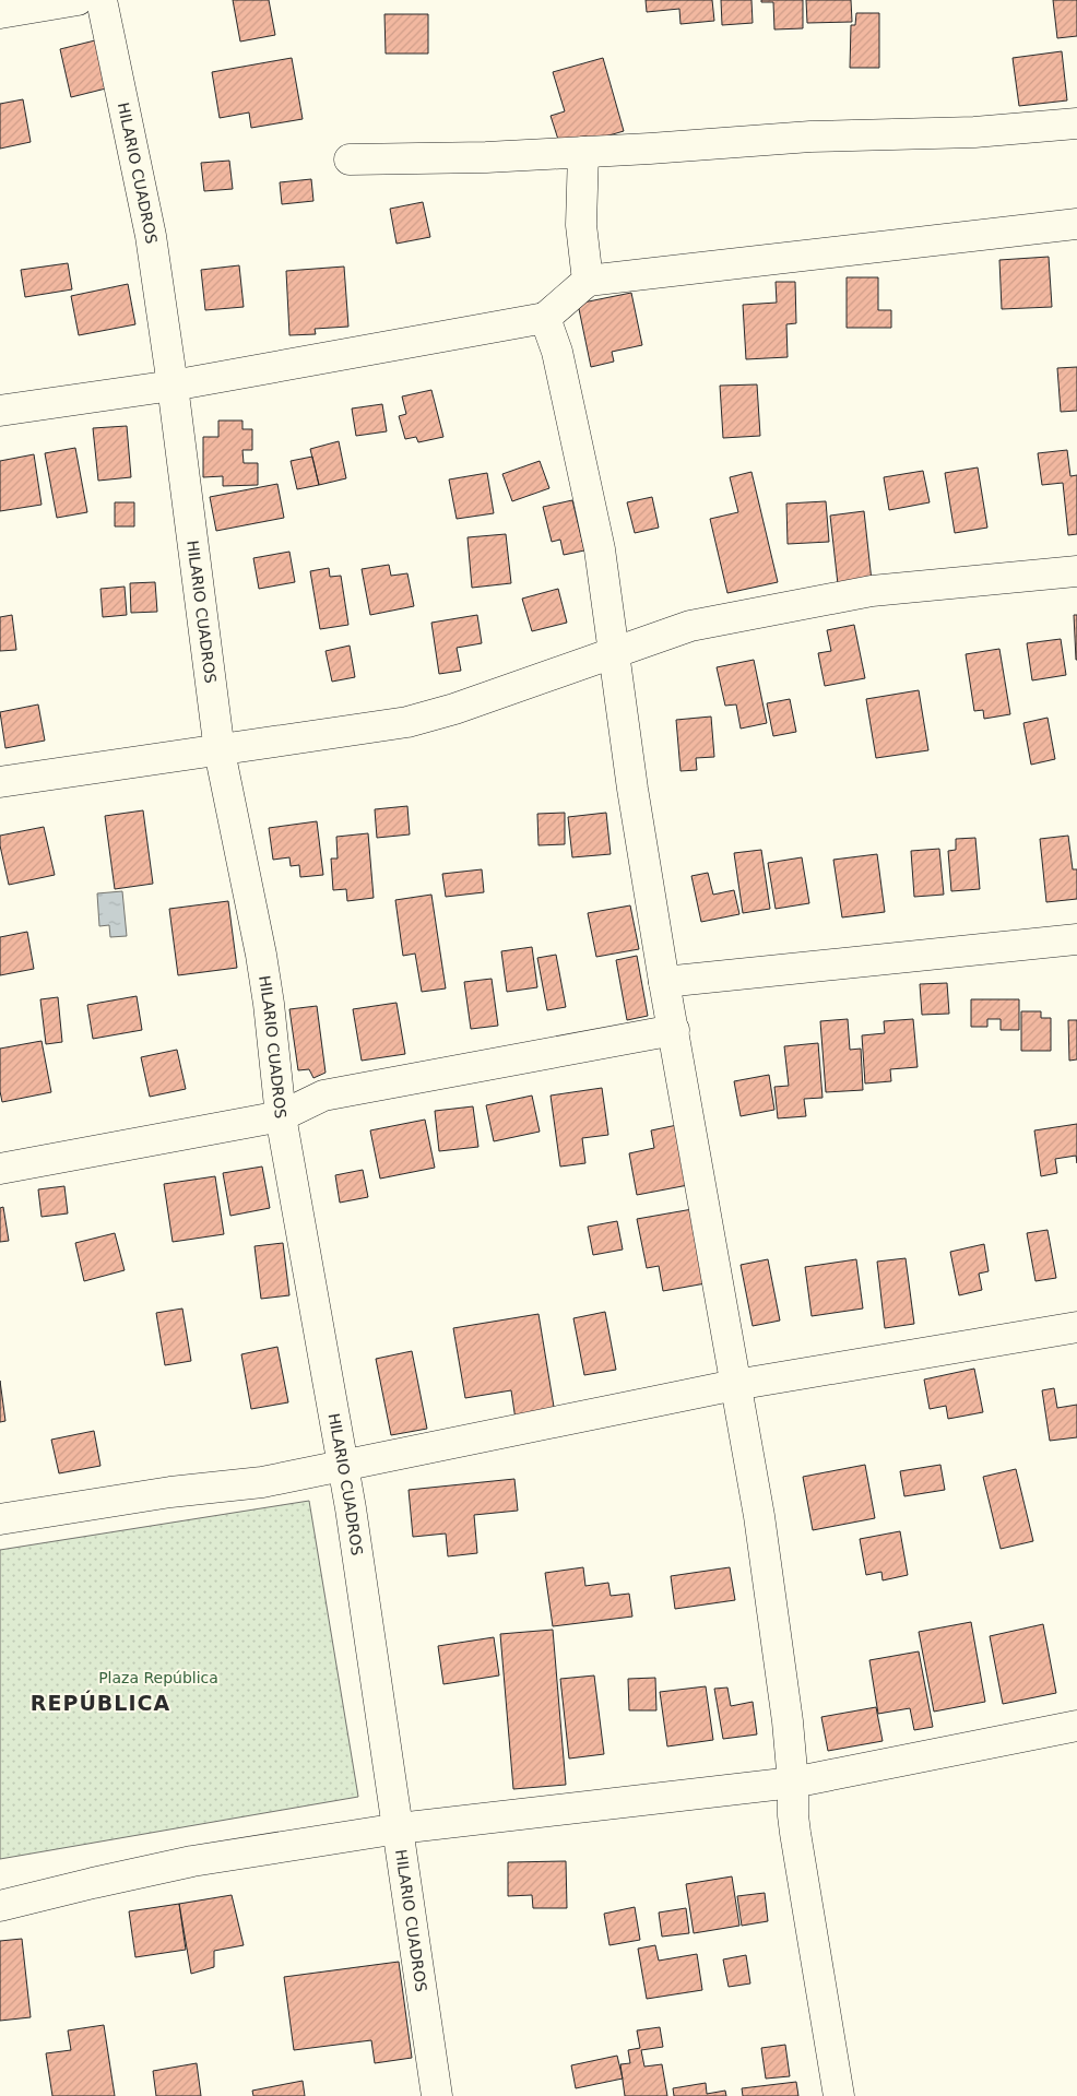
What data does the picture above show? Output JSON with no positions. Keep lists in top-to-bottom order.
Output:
{
  "streets": {
    "street": ["HILARIO CUADROS"]
  },
  "districts": ["REPÚBLICA"],
  "parks": ["Plaza República"]
}
